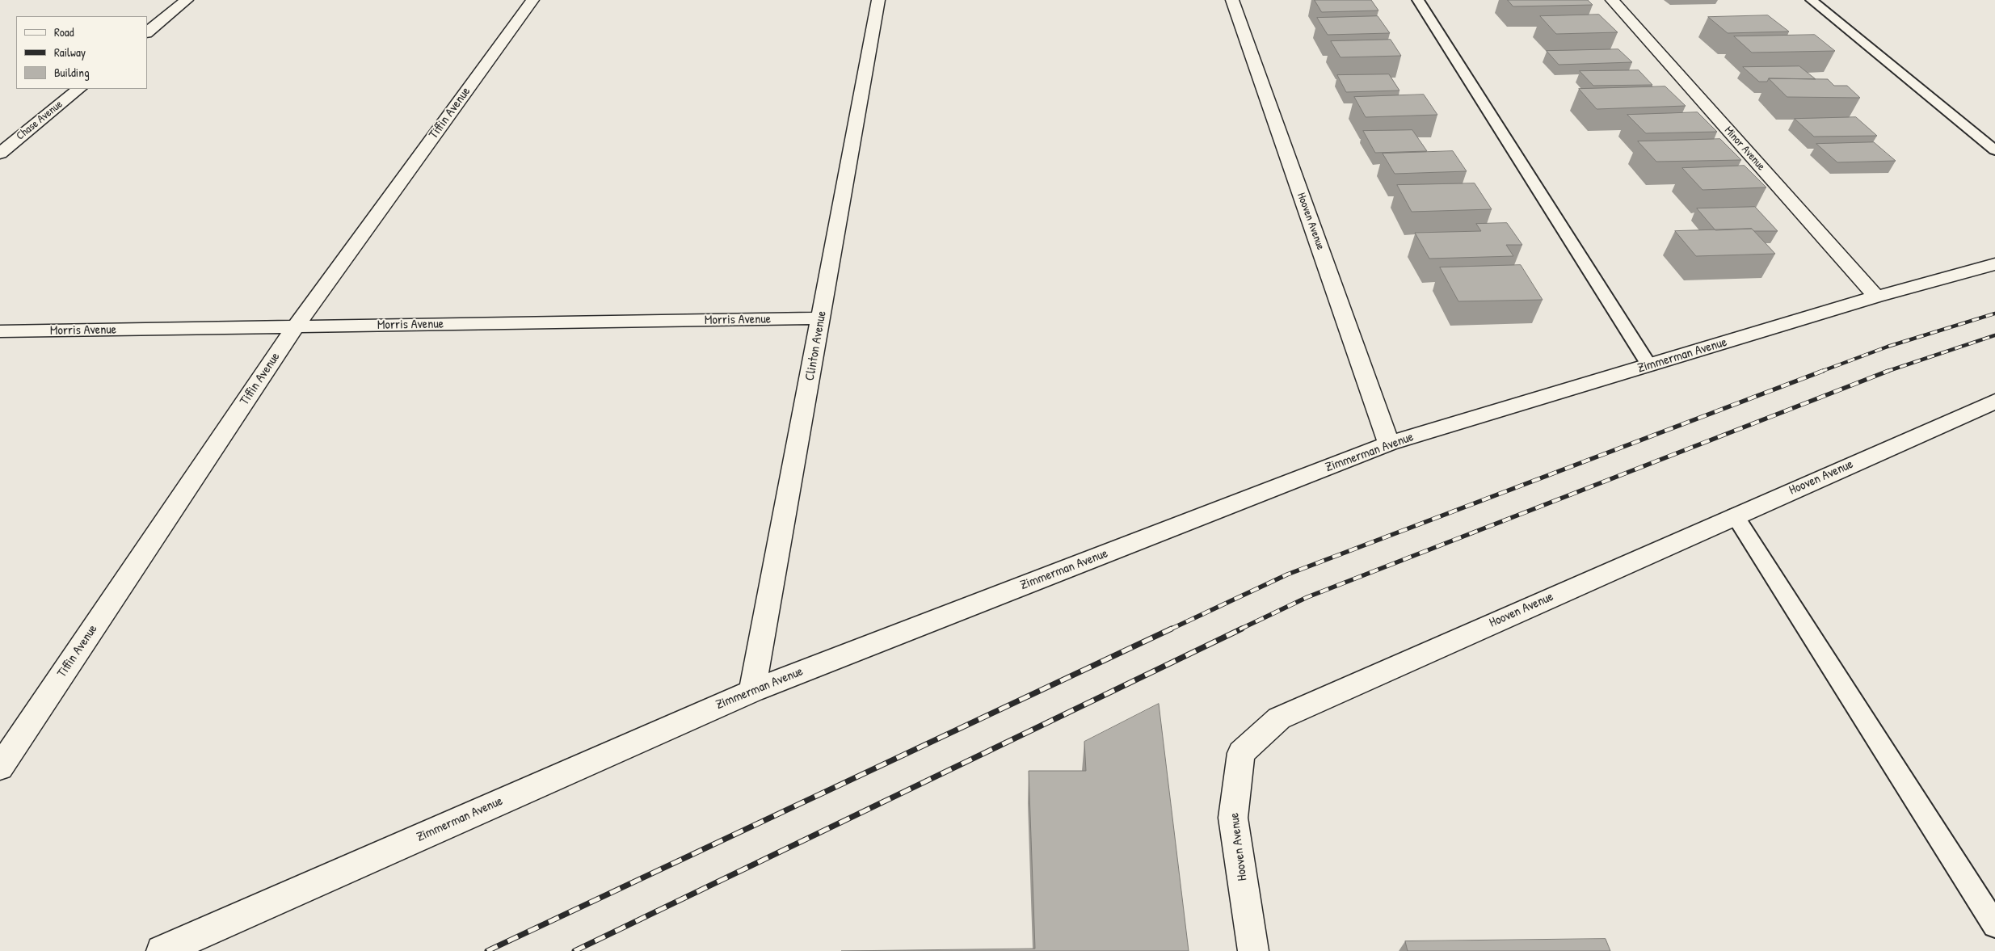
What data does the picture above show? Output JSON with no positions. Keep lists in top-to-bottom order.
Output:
{
  "streets": {
    "street": [
      "Tiffin Avenue",
      "Chase Avenue",
      "Minor Avenue",
      "Hooven Avenue",
      "Morris Avenue",
      "Clinton Avenue",
      "Zimmerman Avenue"
    ]
  },
  "crossings": [
    ["Tiffin Avenue", "Morris Avenue"],
    ["Minor Avenue", "Zimmerman Avenue"],
    ["Hooven Avenue", "Zimmerman Avenue"],
    ["Morris Avenue", "Clinton Avenue"],
    ["Clinton Avenue", "Zimmerman Avenue"]
  ],
  "legend": ["Road", "Railway", "Building"]
}
